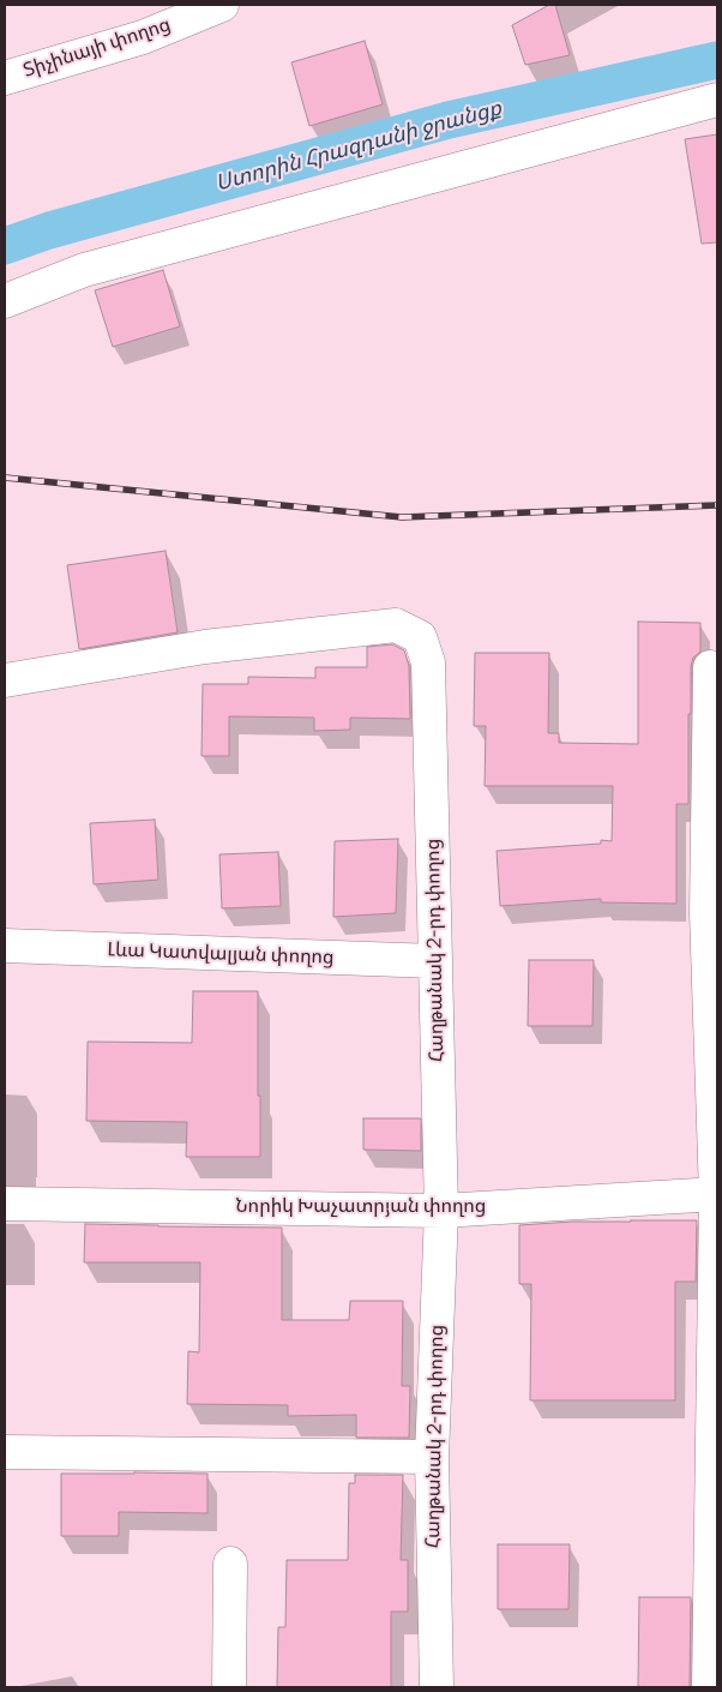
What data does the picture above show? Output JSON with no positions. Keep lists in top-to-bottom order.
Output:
{
  "streets": {
    "street": [
      "Տիչինայի փողոց",
      "Հաղթանակ 2-րդ փողոց",
      "Լևա Կատվալյան փողոց",
      "Նորիկ Խաչատրյան փողոց"
    ]
  },
  "crossings": [
    ["Հաղթանակ 2-րդ փողոց", "Լևա Կատվալյան փողոց"],
    ["Հաղթանակ 2-րդ փողոց", "Նորիկ Խաչատրյան փողոց"]
  ],
  "water": ["Ստորին Հրազդանի ջրանցք"]
}
